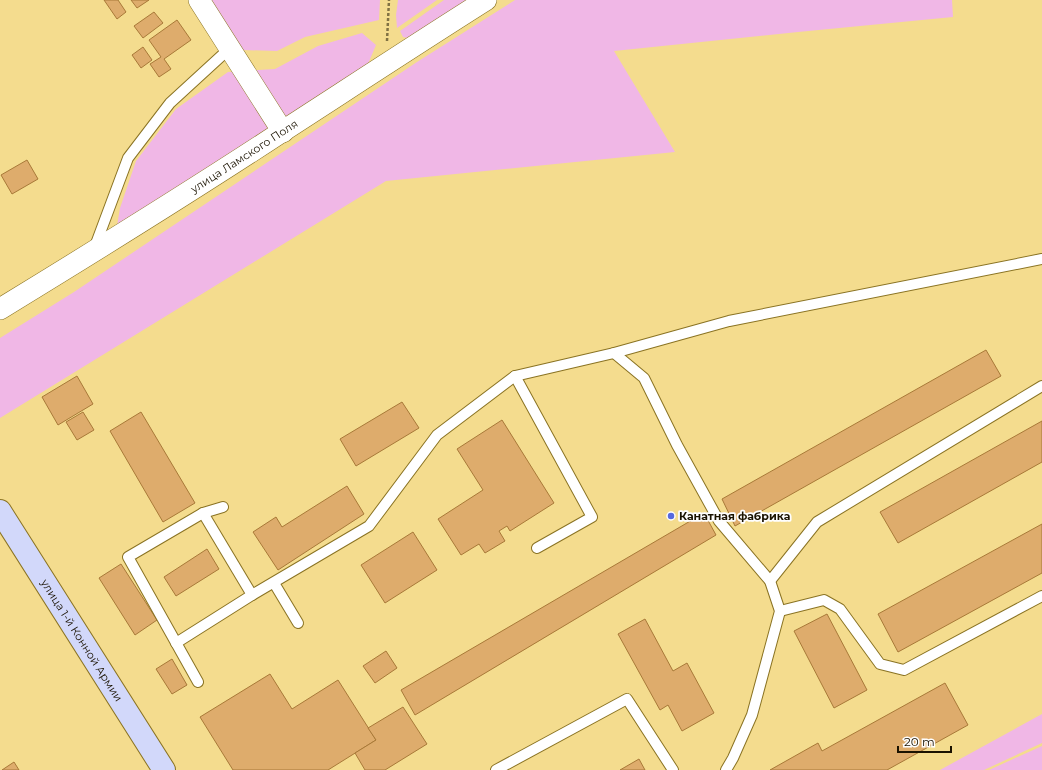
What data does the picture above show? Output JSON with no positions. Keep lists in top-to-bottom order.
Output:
{
  "streets": {
    "main road": ["улица 1-й Конной Армии"],
    "street": ["улица Ламского Поля"]
  },
  "places": ["Канатная фабрика"],
  "scale_bar": "20 m"
}
